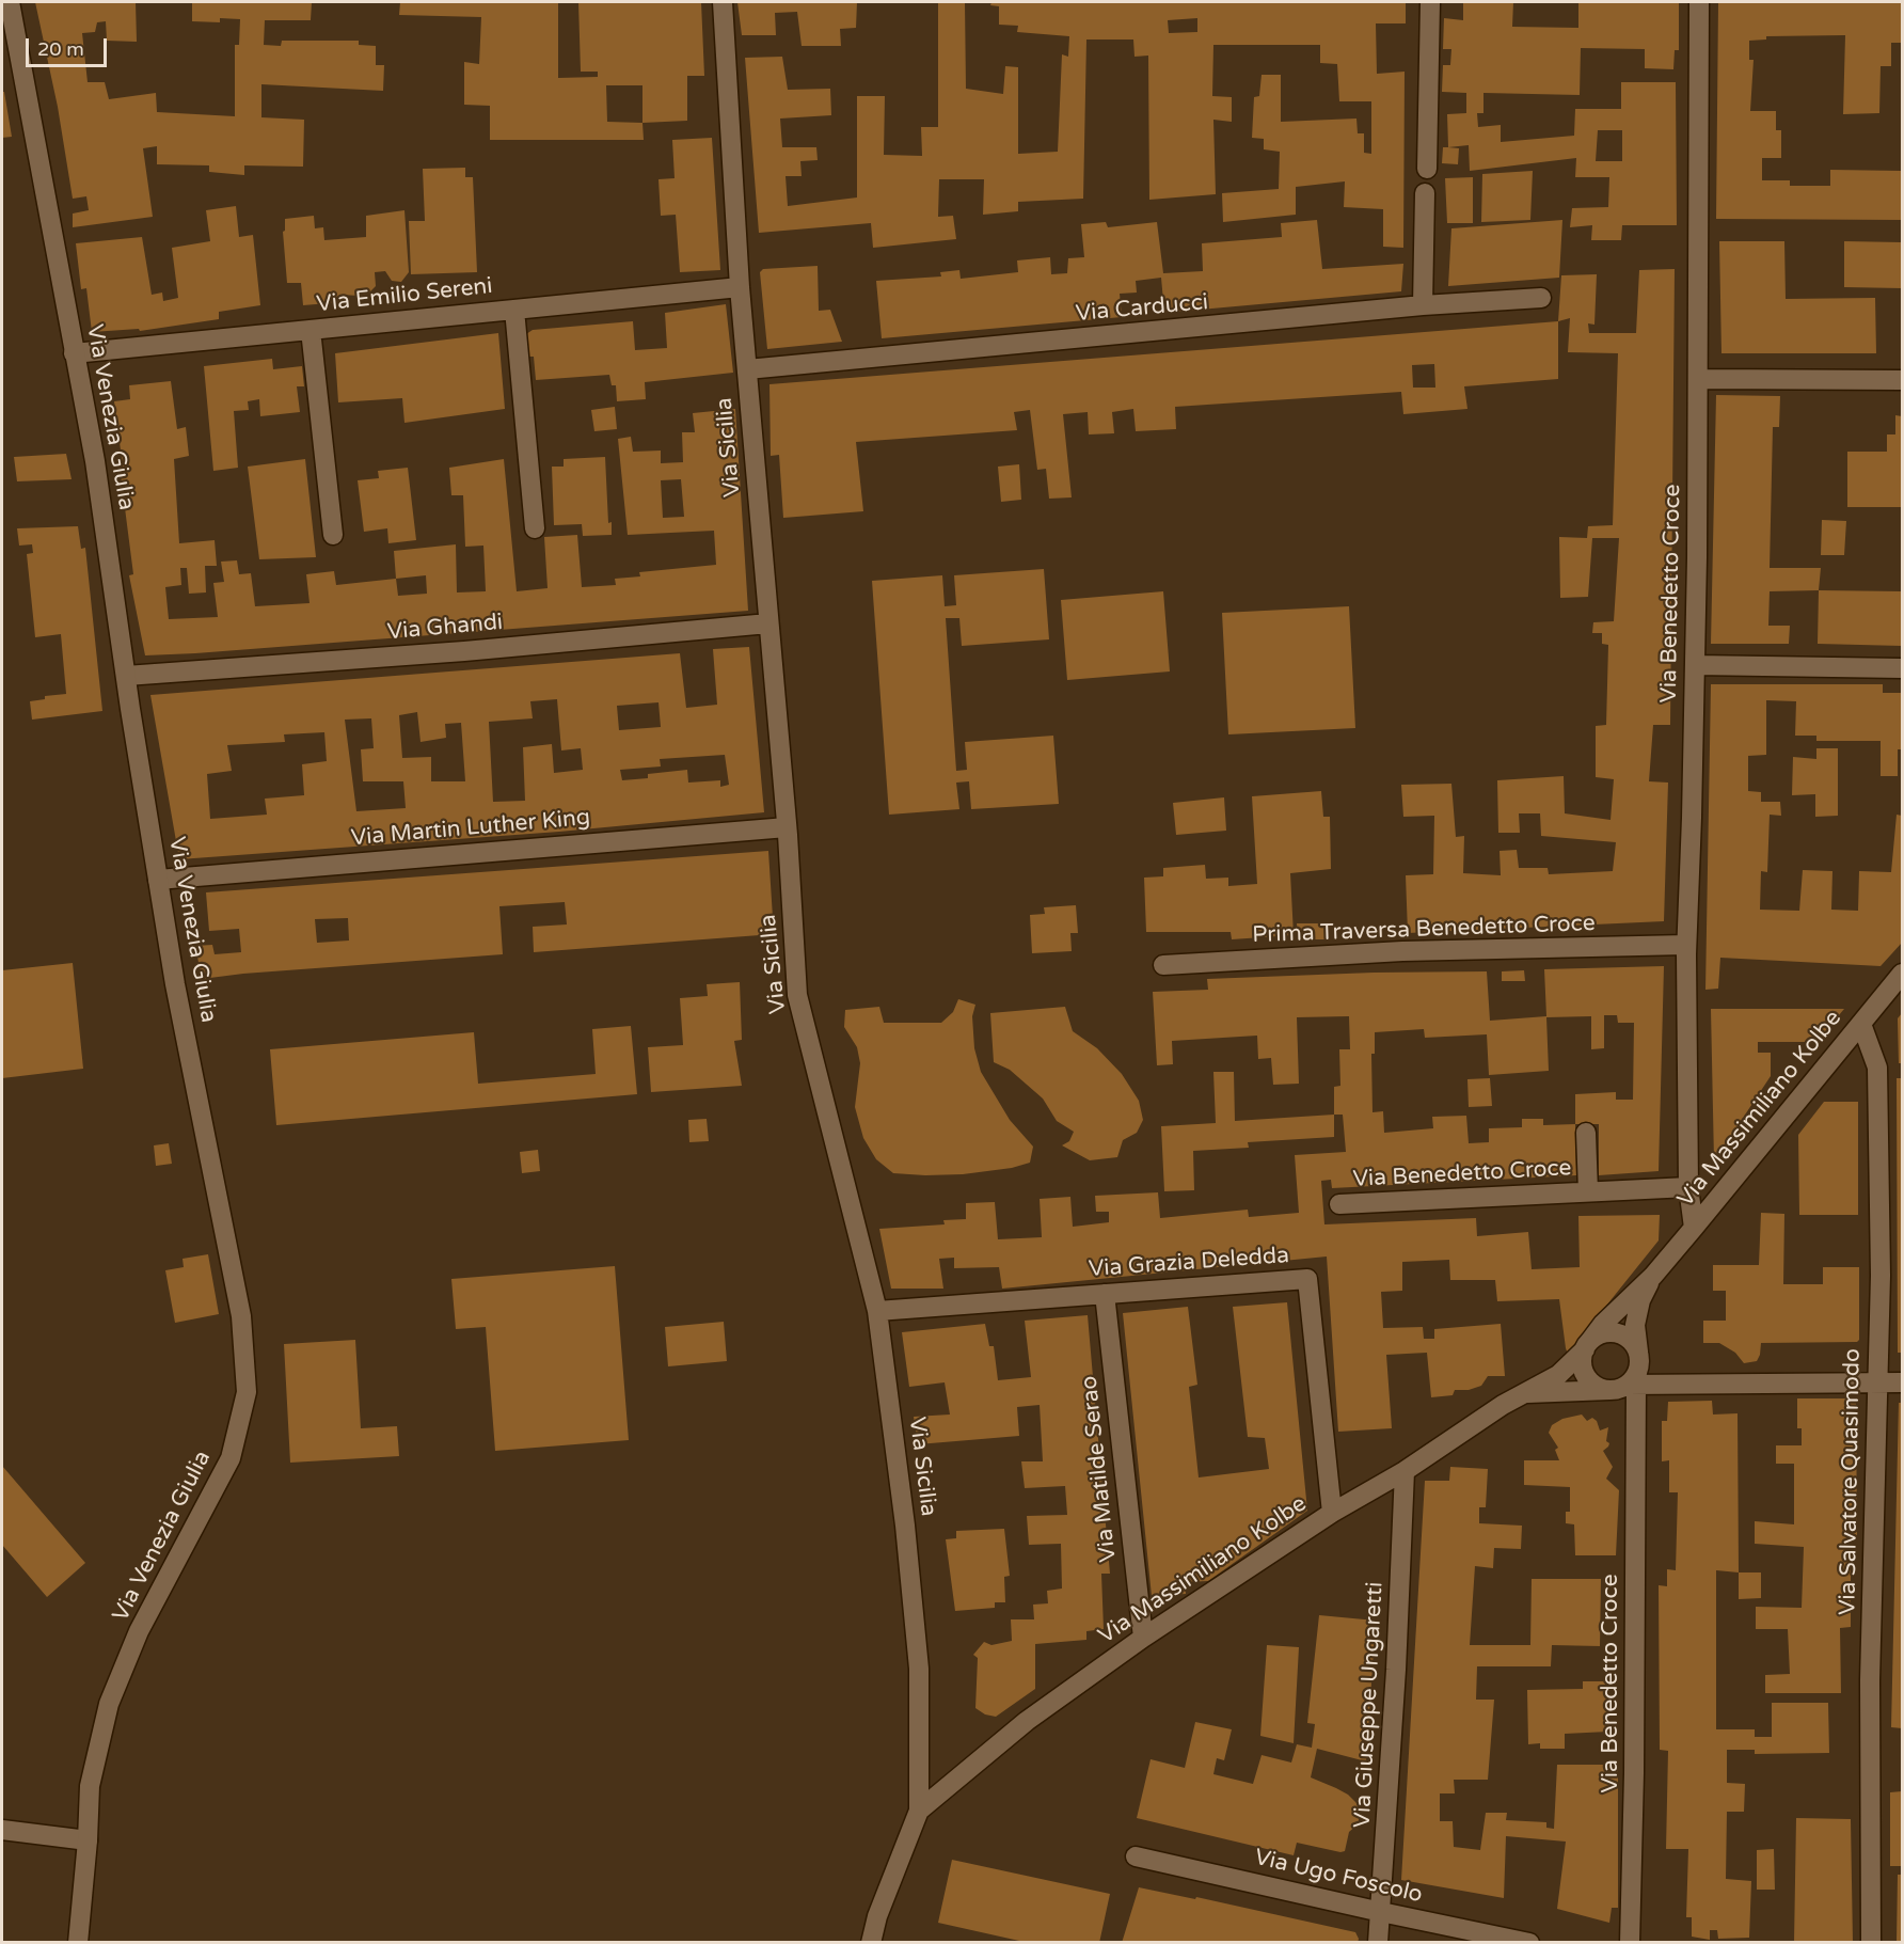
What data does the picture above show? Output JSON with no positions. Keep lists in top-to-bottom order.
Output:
{
  "streets": {
    "street": [
      "Via Emilio Sereni",
      "Via Carducci",
      "Via Venezia Giulia",
      "Via Sicilia",
      "Via Benedetto Croce",
      "Via Ghandi",
      "Via Martin Luther King",
      "Prima Traversa Benedetto Croce",
      "Via Massimiliano Kolbe",
      "Via Grazia Deledda",
      "Via Matilde Serao",
      "Via Salvatore Quasimodo",
      "Via Giuseppe Ungaretti",
      "Via Ugo Foscolo"
    ]
  },
  "crossings": [
    ["Via Emilio Sereni", "Via Venezia Giulia"],
    ["Via Emilio Sereni", "Via Sicilia"],
    ["Via Carducci", "Via Sicilia"],
    ["Via Venezia Giulia", "Via Ghandi"],
    ["Via Venezia Giulia", "Via Martin Luther King"],
    ["Via Sicilia", "Via Ghandi"],
    ["Via Sicilia", "Via Martin Luther King"],
    ["Via Sicilia", "Via Massimiliano Kolbe"],
    ["Via Sicilia", "Via Grazia Deledda"],
    ["Via Benedetto Croce", "Prima Traversa Benedetto Croce"],
    ["Via Benedetto Croce", "Via Massimiliano Kolbe"],
    ["Via Massimiliano Kolbe", "Via Grazia Deledda"],
    ["Via Massimiliano Kolbe", "Via Matilde Serao"],
    ["Via Massimiliano Kolbe", "Via Salvatore Quasimodo"],
    ["Via Massimiliano Kolbe", "Via Giuseppe Ungaretti"],
    ["Via Grazia Deledda", "Via Matilde Serao"],
    ["Via Giuseppe Ungaretti", "Via Ugo Foscolo"]
  ],
  "scale_bar": "20 m"
}
